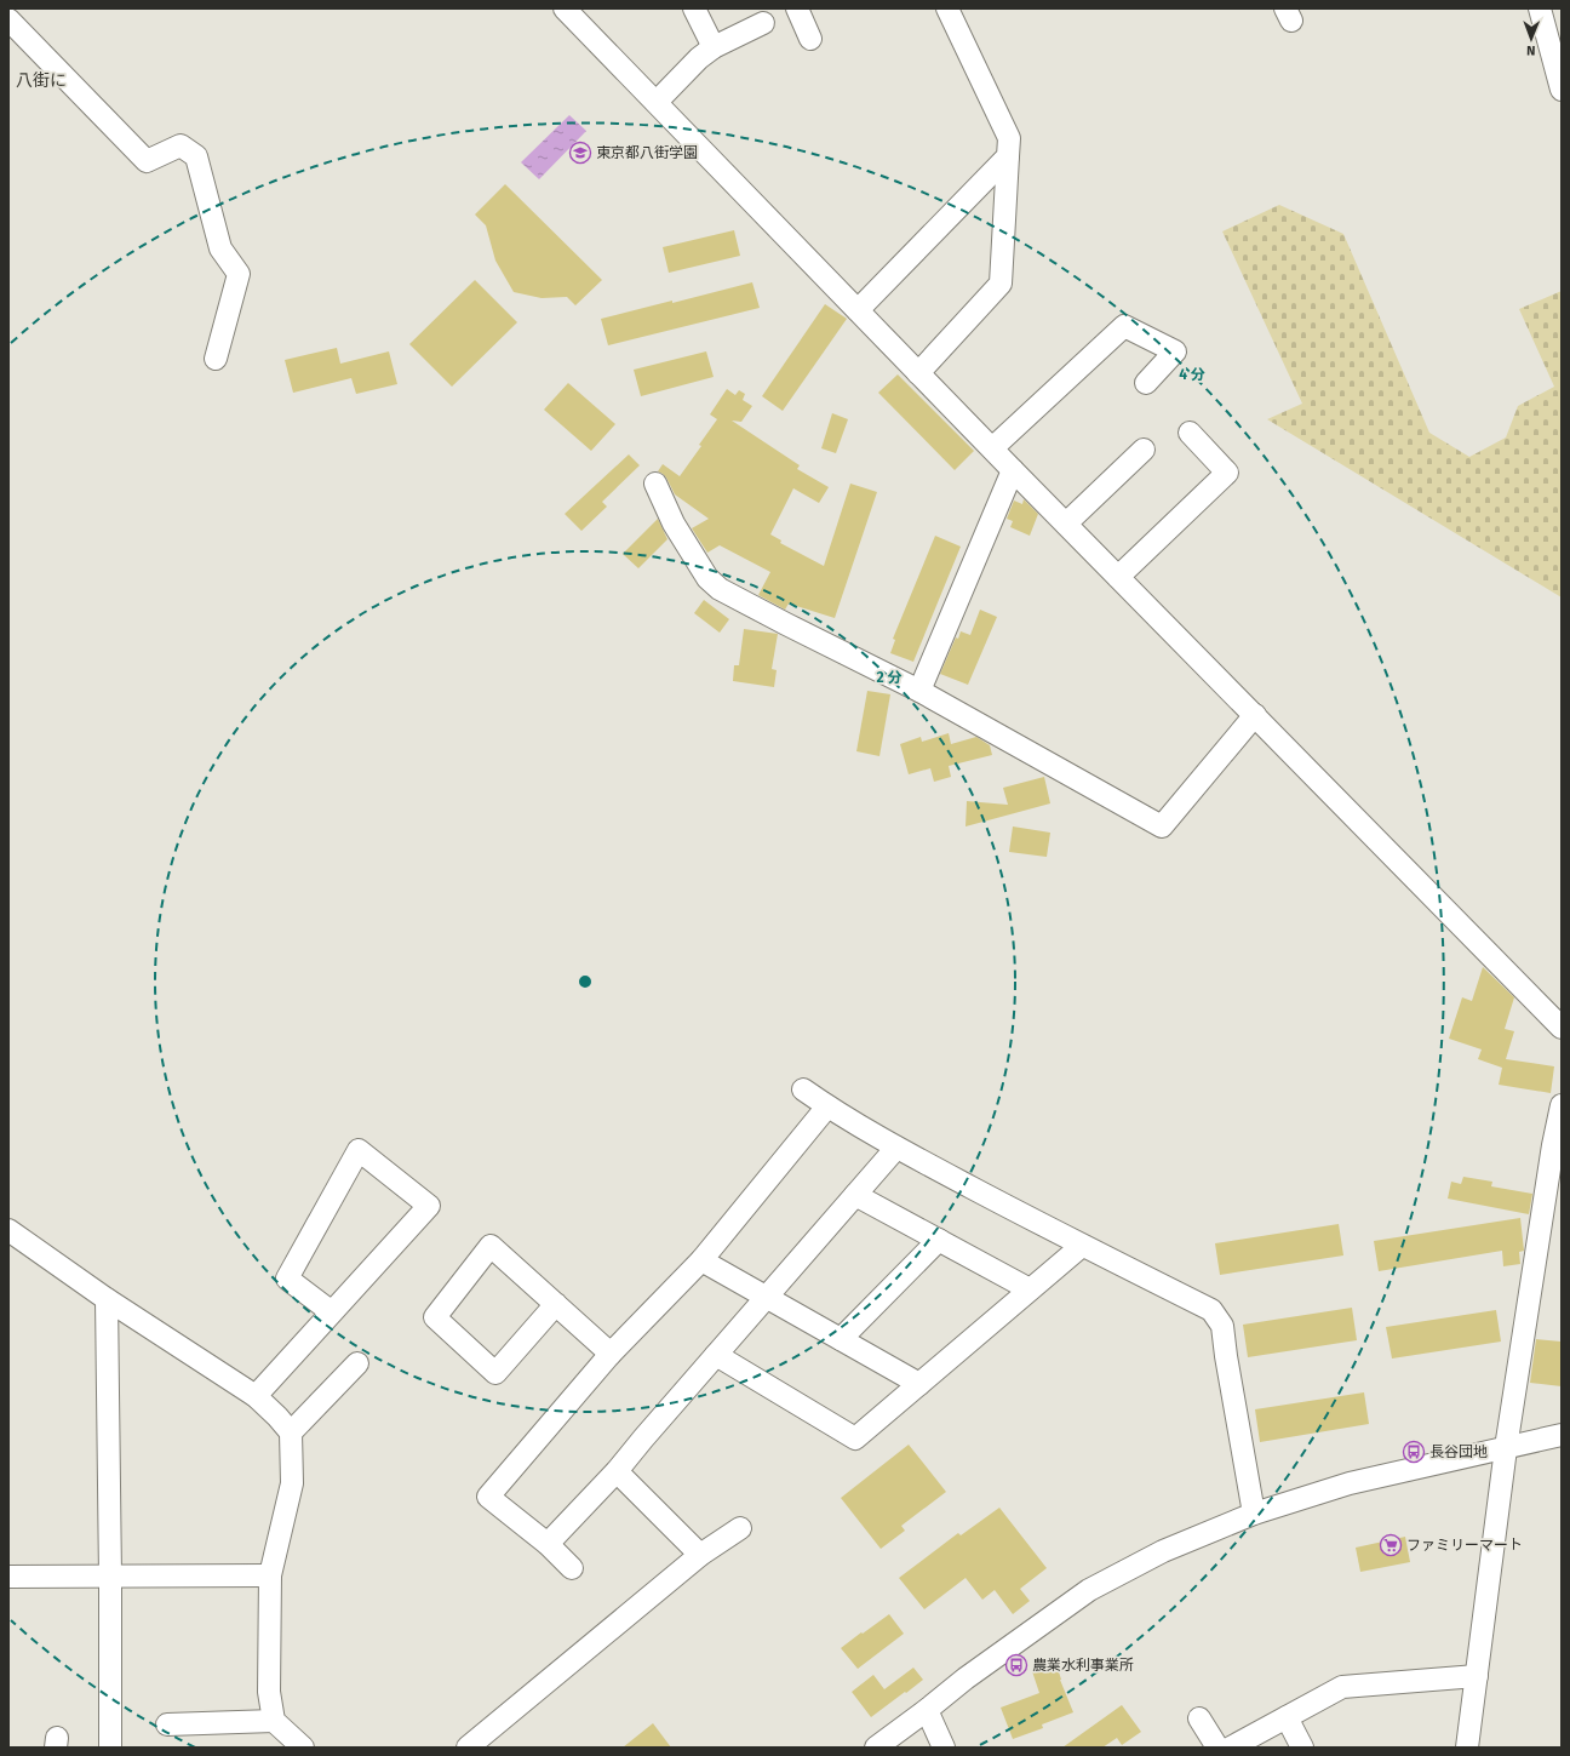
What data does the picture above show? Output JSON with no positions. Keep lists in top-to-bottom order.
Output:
{
  "districts": ["八街に"],
  "places": {
    "school or university": ["東京都八街学園"],
    "bus stop": ["長谷団地", "農業水利事業所"],
    "supermarket": ["ファミリーマート"]
  },
  "north": "bottom",
  "rings": ["4 分", "2 分"]
}
